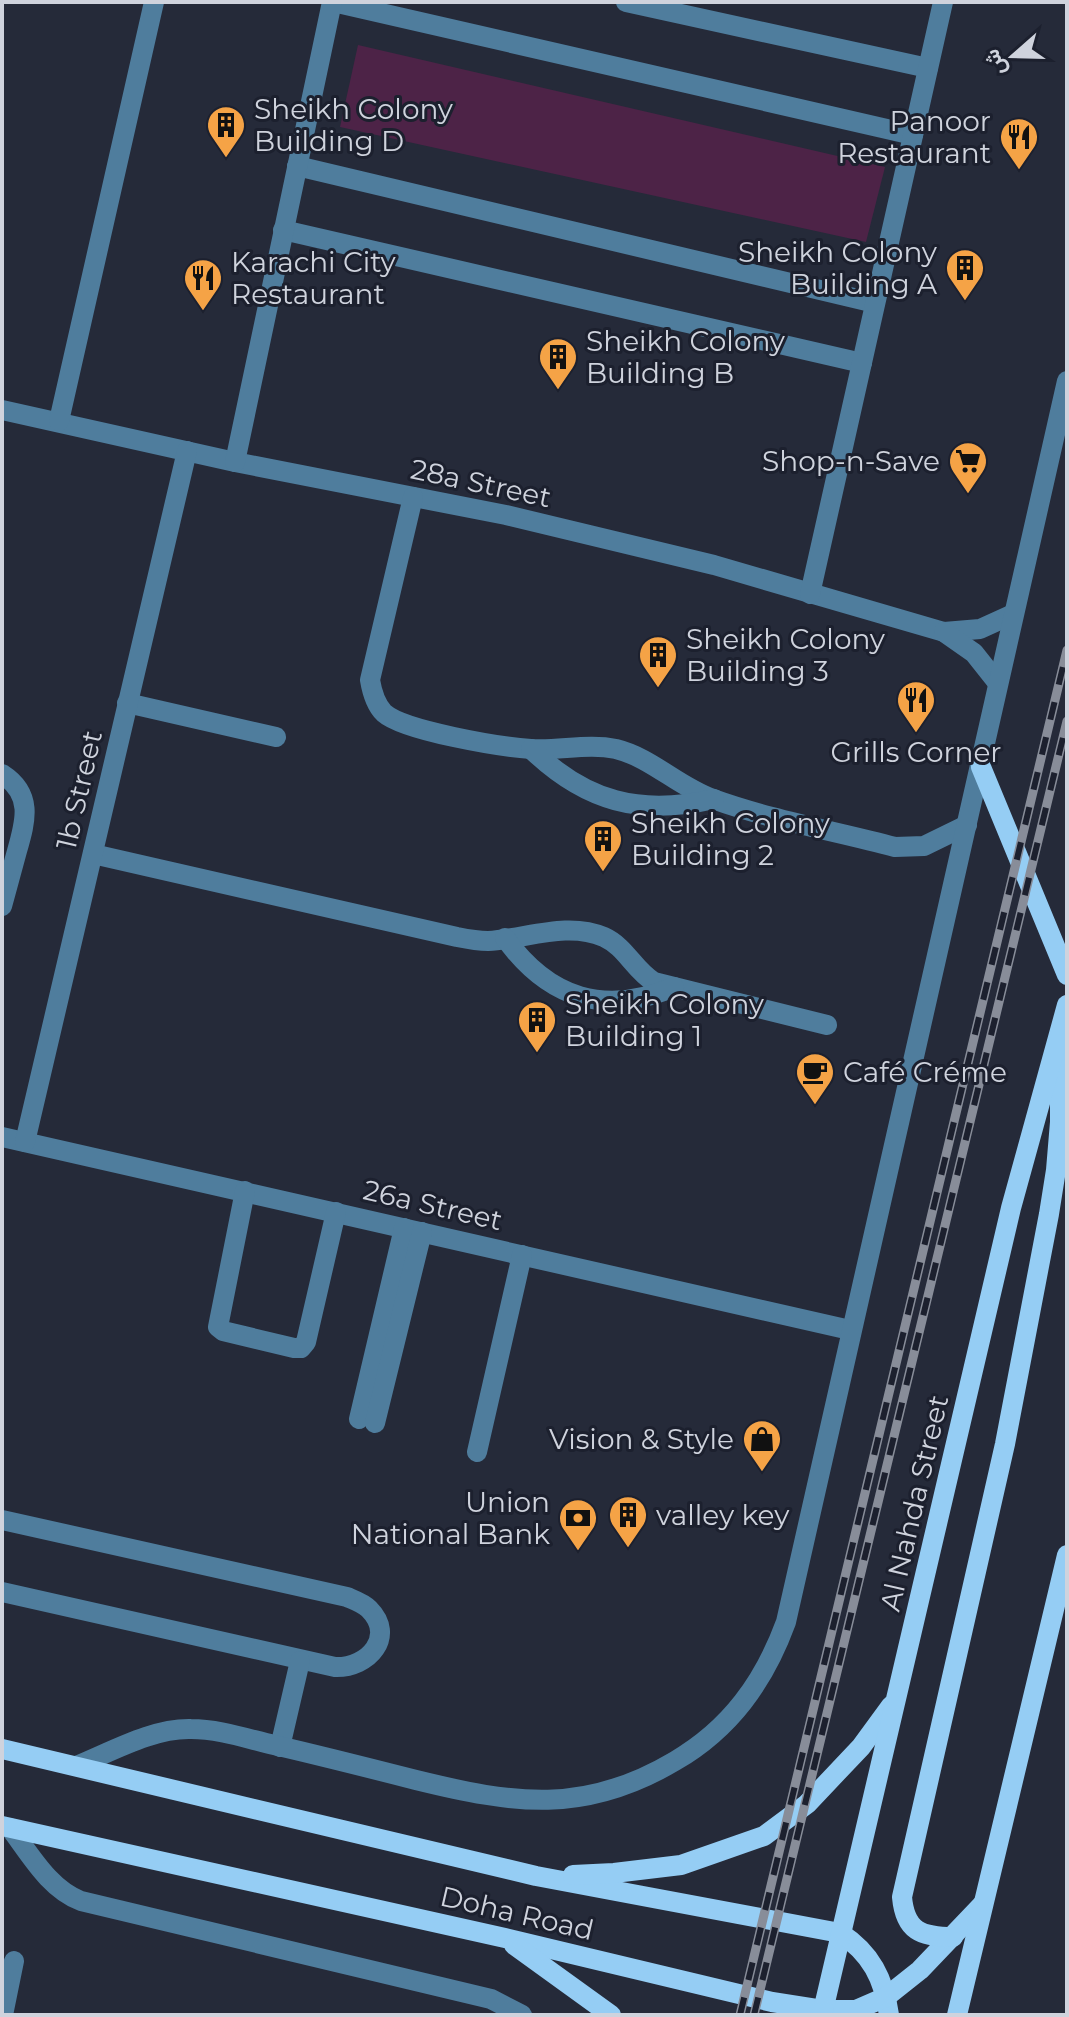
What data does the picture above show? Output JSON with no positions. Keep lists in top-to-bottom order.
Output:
{
  "streets": {
    "main road": ["Al Nahda Street", "Doha Road"],
    "street": ["28a Street", "1b Street", "26a Street"]
  },
  "crossings": [
    ["28a Street", "1b Street"],
    ["1b Street", "26a Street"],
    ["Al Nahda Street", "Doha Road"]
  ],
  "places": {
    "building": [
      "Sheikh Colony Building D",
      "Sheikh Colony Building A",
      "Sheikh Colony Building B",
      "Sheikh Colony Building 3",
      "Sheikh Colony Building 2",
      "Sheikh Colony Building 1",
      "valley key"
    ],
    "restaurant": ["Panoor Restaurant", "Karachi City Restaurant", "Grills Corner"],
    "supermarket": ["Shop-n-Save"],
    "cafe": ["Café Créme"],
    "shop": ["Vision & Style"],
    "bank": ["Union National Bank"]
  },
  "north": "left"
}
